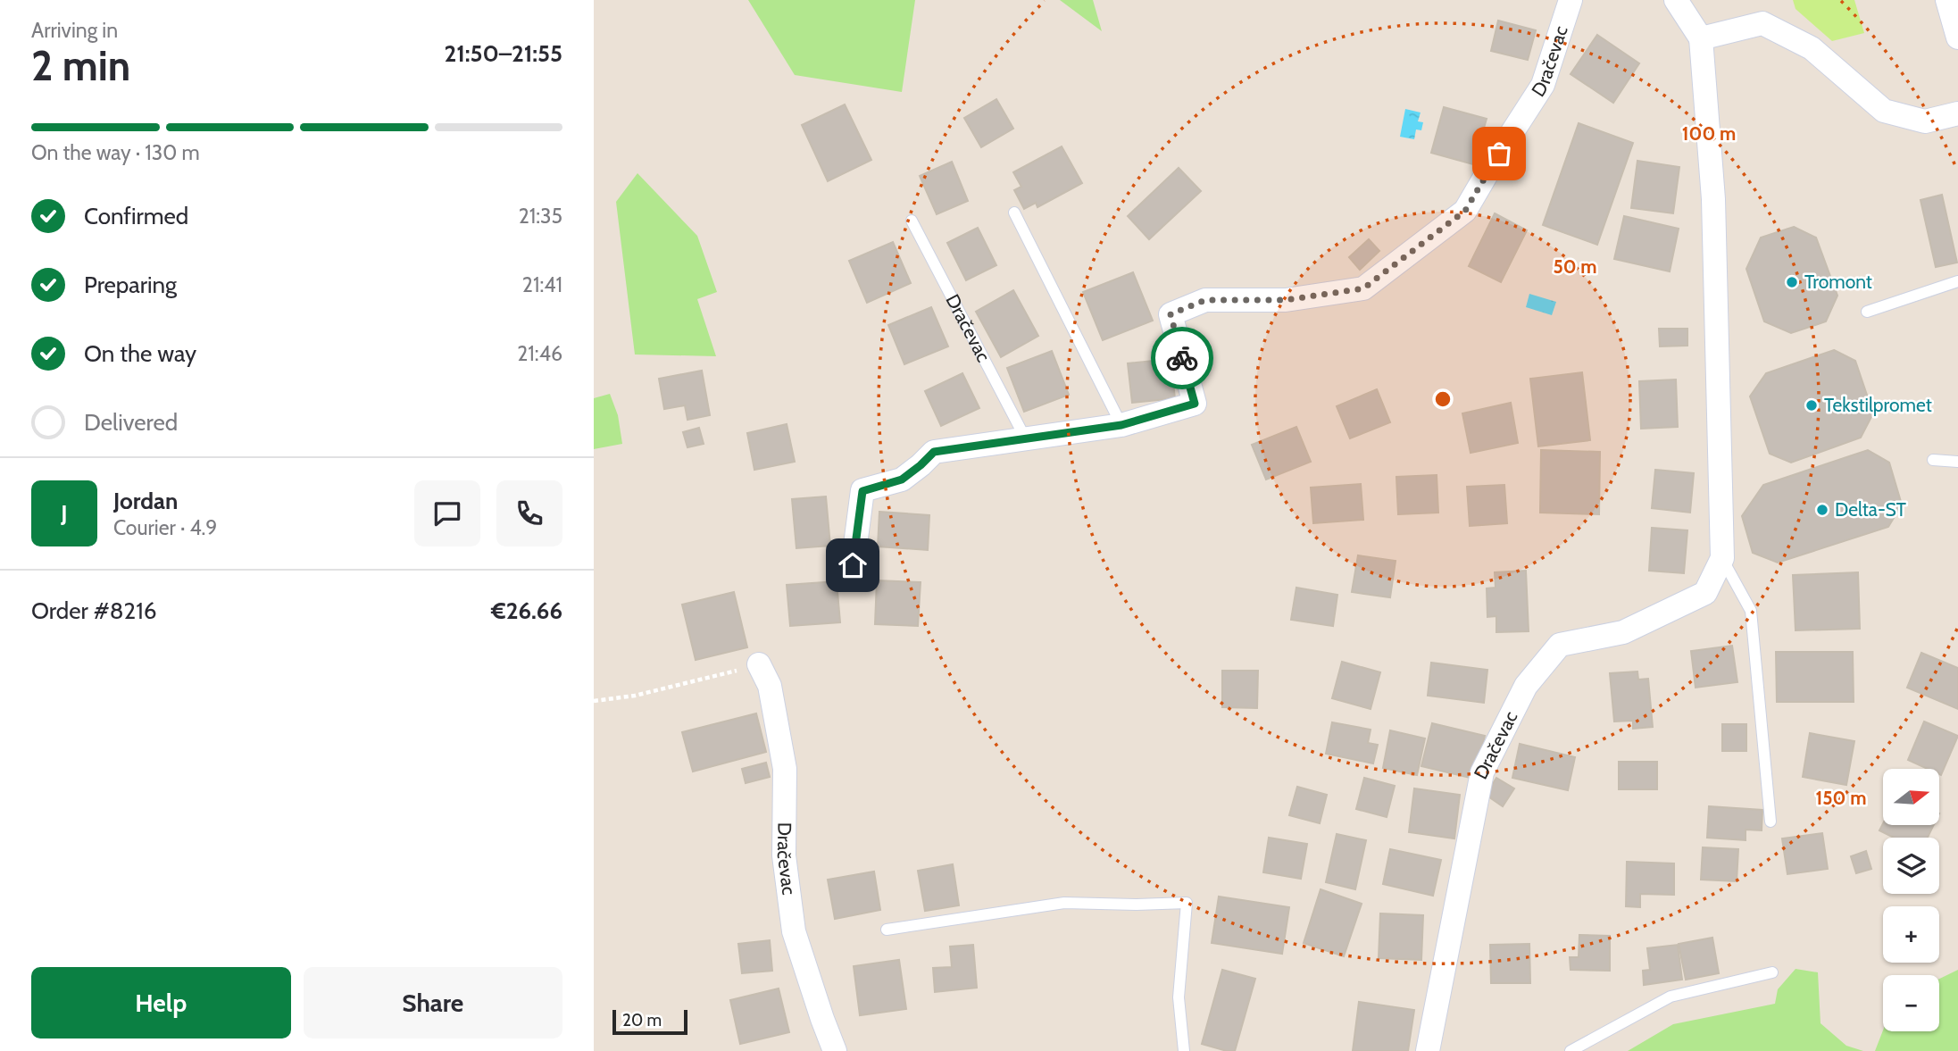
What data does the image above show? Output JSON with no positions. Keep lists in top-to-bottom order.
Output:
{
  "streets": {
    "street": ["Dračevac"]
  },
  "places": ["Tromont", "Tekstilpromet", "Delta-ST"],
  "scale_bar": "20 m",
  "north": "right",
  "page": {
    "heading": ["2 min", "Arriving in", "21:50–21:55"],
    "panel": [
      "Jordan",
      "Courier · 4.9",
      "Order #8216",
      "€26.66"
    ],
    "bar": "On the way · 130 m",
    "list": [
      ["Confirmed", "21:35"],
      ["Preparing", "21:41"],
      ["On the way", "21:46"],
      "Delivered"
    ],
    "round": "J",
    "map_buttons": ["+", "−"],
    "buttons": ["Help", "Share"],
    "scale": "20 m"
  },
  "rings": ["100 m", "50 m", "150 m"]
}
